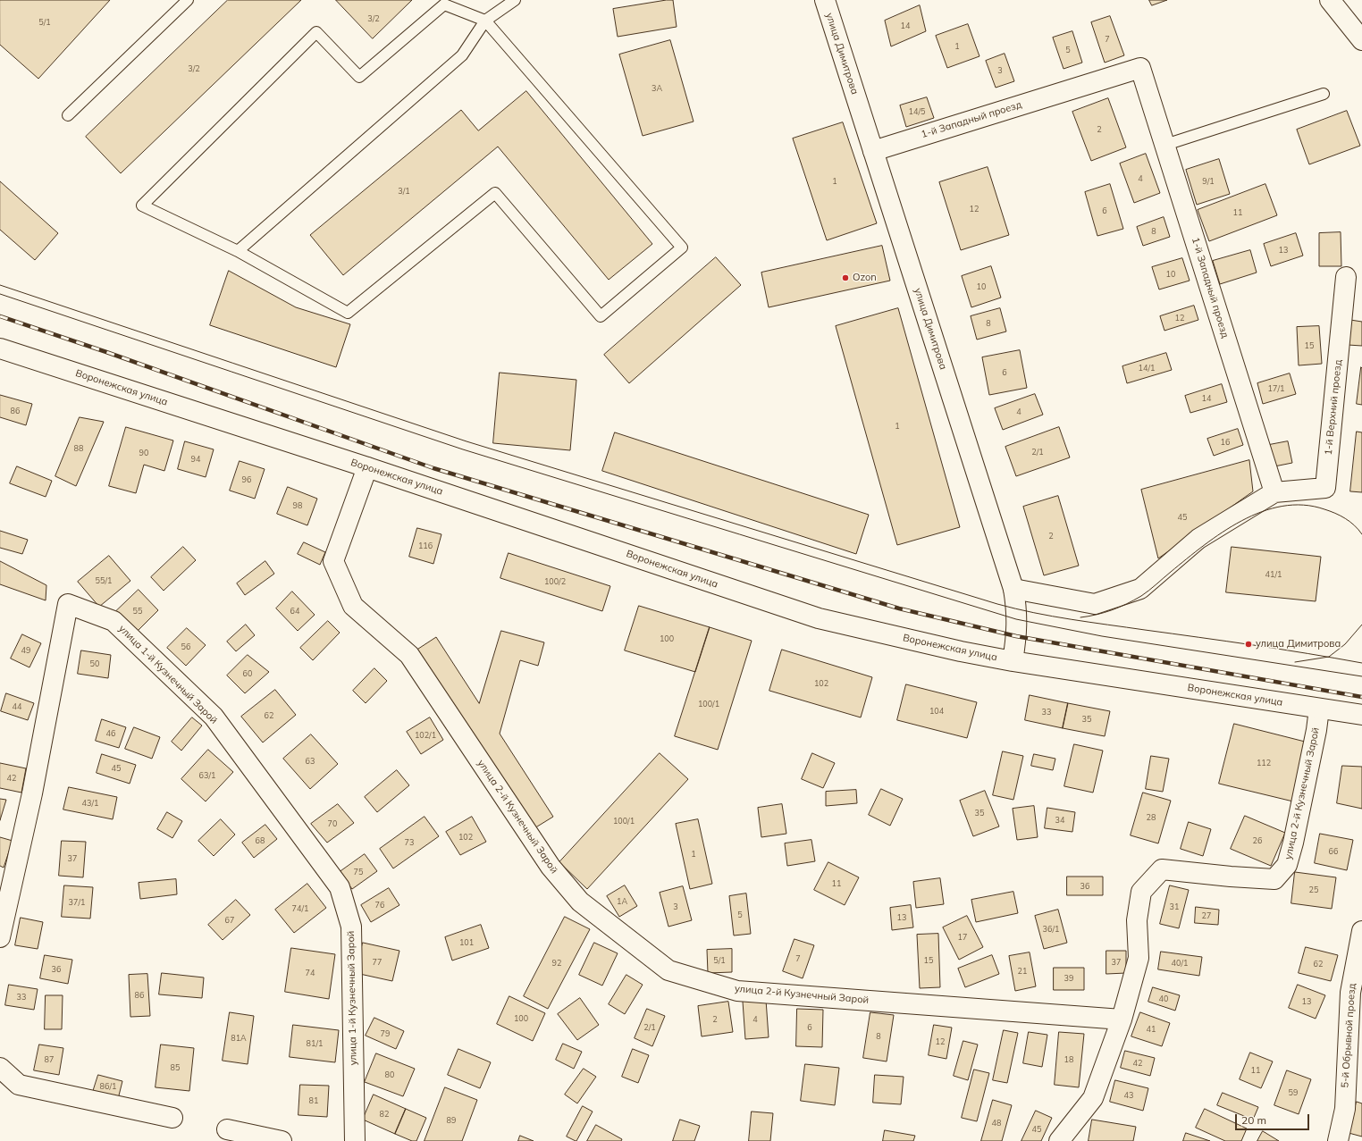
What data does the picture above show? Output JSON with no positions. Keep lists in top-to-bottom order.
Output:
{
  "streets": {
    "street": [
      "улица Димитрова",
      "1-й Западный проезд",
      "Воронежская улица",
      "1-й Верхний проезд",
      "улица 1-й Кузнечный Зарой",
      "улица 2-й Кузнечный Зарой",
      "5-й Обрывной проезд"
    ]
  },
  "crossings": [
    ["улица Димитрова", "1-й Западный проезд"],
    ["улица Димитрова", "Воронежская улица"],
    ["1-й Западный проезд", "1-й Верхний проезд"],
    ["Воронежская улица", "улица 2-й Кузнечный Зарой"]
  ],
  "places": ["Ozon", "улица Димитрова"],
  "house_numbers": [
    "3/2",
    "5/1",
    "14",
    "7",
    "1",
    "5",
    "3/2",
    "3",
    "3А",
    "14/5",
    "2",
    "4",
    "1",
    "9/1",
    "3/1",
    "12",
    "6",
    "11",
    "8",
    "13",
    "10",
    "10",
    "12",
    "8",
    "15",
    "14/1",
    "6",
    "17/1",
    "14",
    "86",
    "4",
    "1",
    "16",
    "88",
    "2/1",
    "90",
    "94",
    "96",
    "98",
    "45",
    "2",
    "116",
    "41/1",
    "55/1",
    "100/2",
    "55",
    "64",
    "100",
    "56",
    "49",
    "50",
    "60",
    "102",
    "100/1",
    "44",
    "104",
    "33",
    "62",
    "35",
    "46",
    "102/1",
    "63",
    "112",
    "45",
    "63/1",
    "42",
    "43/1",
    "35",
    "28",
    "34",
    "100/1",
    "70",
    "102",
    "68",
    "26",
    "73",
    "66",
    "1",
    "37",
    "75",
    "11",
    "36",
    "25",
    "1А",
    "37/1",
    "76",
    "3",
    "31",
    "74/1",
    "5",
    "27",
    "13",
    "67",
    "36/1",
    "17",
    "101",
    "7",
    "5/1",
    "15",
    "77",
    "37",
    "92",
    "40/1",
    "62",
    "36",
    "21",
    "74",
    "39",
    "86",
    "33",
    "40",
    "13",
    "100",
    "2",
    "4",
    "2/1",
    "6",
    "41",
    "79",
    "8",
    "81А",
    "12",
    "81/1",
    "87",
    "18",
    "42",
    "85",
    "11",
    "80",
    "86/1",
    "59",
    "43",
    "81",
    "82",
    "89",
    "48",
    "45"
  ],
  "scale_bar": "20 m"
}
